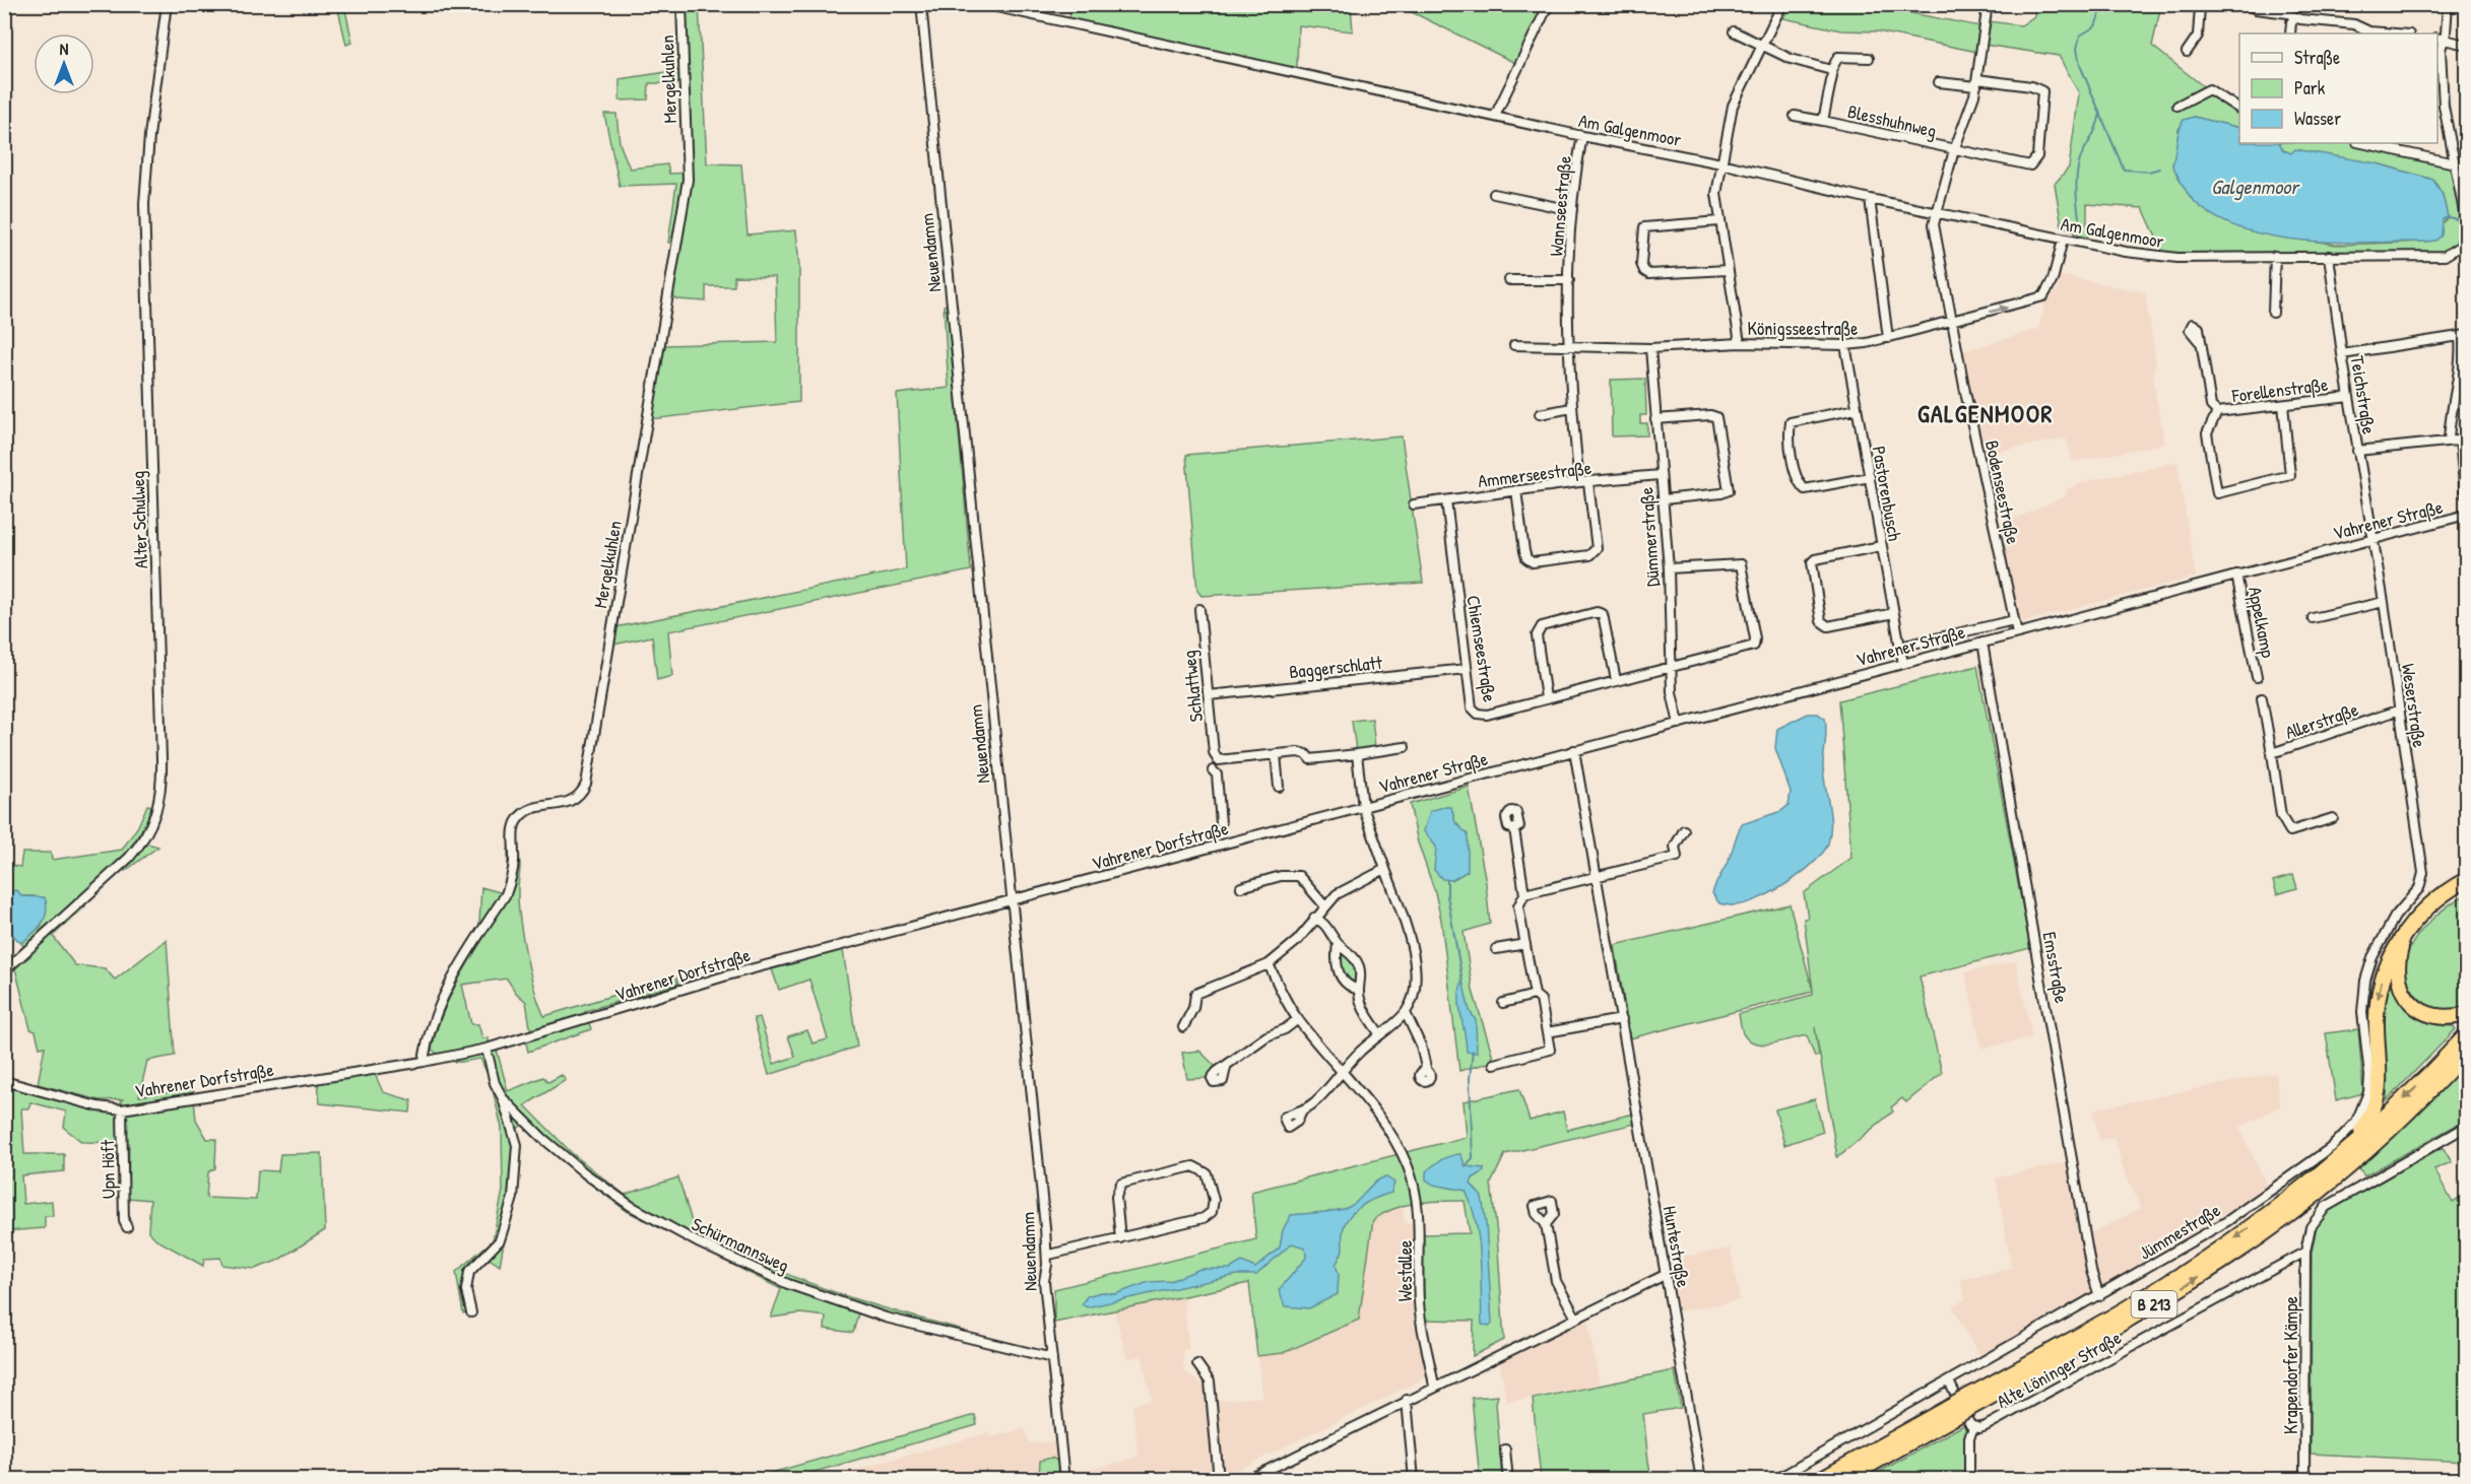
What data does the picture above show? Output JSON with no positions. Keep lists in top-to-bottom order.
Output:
{
  "streets": {
    "highway": ["B 213"],
    "street": [
      "Mergelkuhlen",
      "Blesshuhnweg",
      "Am Galgenmoor",
      "Wannseestraße",
      "Neuendamm",
      "Königsseestraße",
      "Forellenstraße",
      "Teichstraße",
      "Ammerseestraße",
      "Bodenseestraße",
      "Pastorenbusch",
      "Alter Schulweg",
      "Vahrener Straße",
      "Dümmerstraße",
      "Appelkamp",
      "Chiemseestraße",
      "Baggerschlatt",
      "Schlattweg",
      "Weserstraße",
      "Allerstraße",
      "Vahrener Dorfstraße",
      "Emsstraße",
      "Upn Höft",
      "Jümmestraße",
      "Schürmannsweg",
      "Huntestraße",
      "Westallee",
      "Krapendorfer Kämpe",
      "Alte Löninger Straße"
    ]
  },
  "crossings": [
    ["Mergelkuhlen", "Vahrener Dorfstraße"],
    ["Blesshuhnweg", "Bodenseestraße"],
    ["Am Galgenmoor", "Wannseestraße"],
    ["Am Galgenmoor", "Königsseestraße"],
    ["Am Galgenmoor", "Teichstraße"],
    ["Am Galgenmoor", "Bodenseestraße"],
    ["Wannseestraße", "Königsseestraße"],
    ["Wannseestraße", "Ammerseestraße"],
    ["Neuendamm", "Vahrener Dorfstraße"],
    ["Neuendamm", "Schürmannsweg"],
    ["Königsseestraße", "Bodenseestraße"],
    ["Königsseestraße", "Pastorenbusch"],
    ["Königsseestraße", "Dümmerstraße"],
    ["Forellenstraße", "Teichstraße"],
    ["Teichstraße", "Vahrener Straße"],
    ["Teichstraße", "Weserstraße"],
    ["Ammerseestraße", "Dümmerstraße"],
    ["Ammerseestraße", "Chiemseestraße"],
    ["Bodenseestraße", "Vahrener Straße"],
    ["Pastorenbusch", "Vahrener Straße"],
    ["Vahrener Straße", "Dümmerstraße"],
    ["Vahrener Straße", "Appelkamp"],
    ["Vahrener Straße", "Weserstraße"],
    ["Vahrener Straße", "Vahrener Dorfstraße"],
    ["Vahrener Straße", "Emsstraße"],
    ["Vahrener Straße", "Huntestraße"],
    ["Dümmerstraße", "Chiemseestraße"],
    ["Chiemseestraße", "Baggerschlatt"],
    ["Baggerschlatt", "Schlattweg"],
    ["Weserstraße", "Allerstraße"],
    ["Weserstraße", "Jümmestraße"],
    ["Vahrener Dorfstraße", "Upn Höft"],
    ["Vahrener Dorfstraße", "Schürmannsweg"],
    ["Emsstraße", "Jümmestraße"],
    ["Krapendorfer Kämpe", "Alte Löninger Straße"]
  ],
  "districts": ["GALGENMOOR"],
  "water": ["Galgenmoor"],
  "legend": ["Straße", "Park", "Wasser"],
  "north": "top"
}
